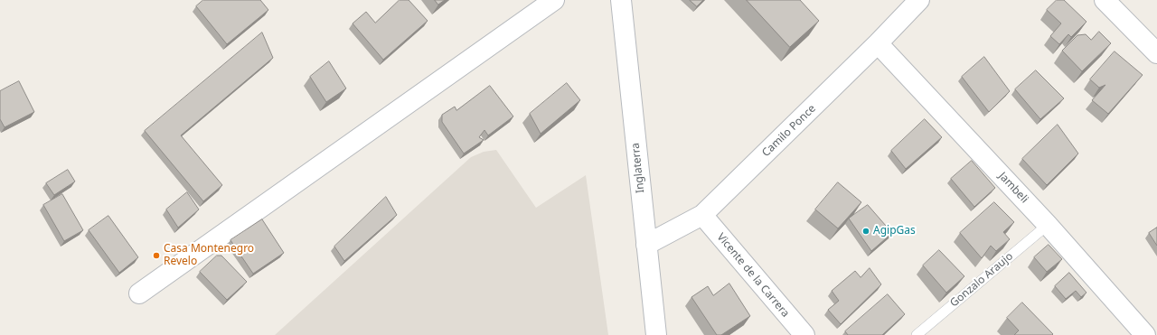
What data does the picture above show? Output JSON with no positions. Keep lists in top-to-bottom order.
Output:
{
  "streets": {
    "street": [
      "Camilo Ponce",
      "Inglaterra",
      "Jambeli",
      "Vicente de la Carrera"
    ],
    "lane": ["Gonzalo Araujo"]
  },
  "crossings": [
    ["Camilo Ponce", "Inglaterra"],
    ["Camilo Ponce", "Jambeli"],
    ["Camilo Ponce", "Vicente de la Carrera"],
    ["Jambeli", "Gonzalo Araujo"]
  ],
  "places": ["AgipGas", "Casa Montenegro Revelo"]
}
